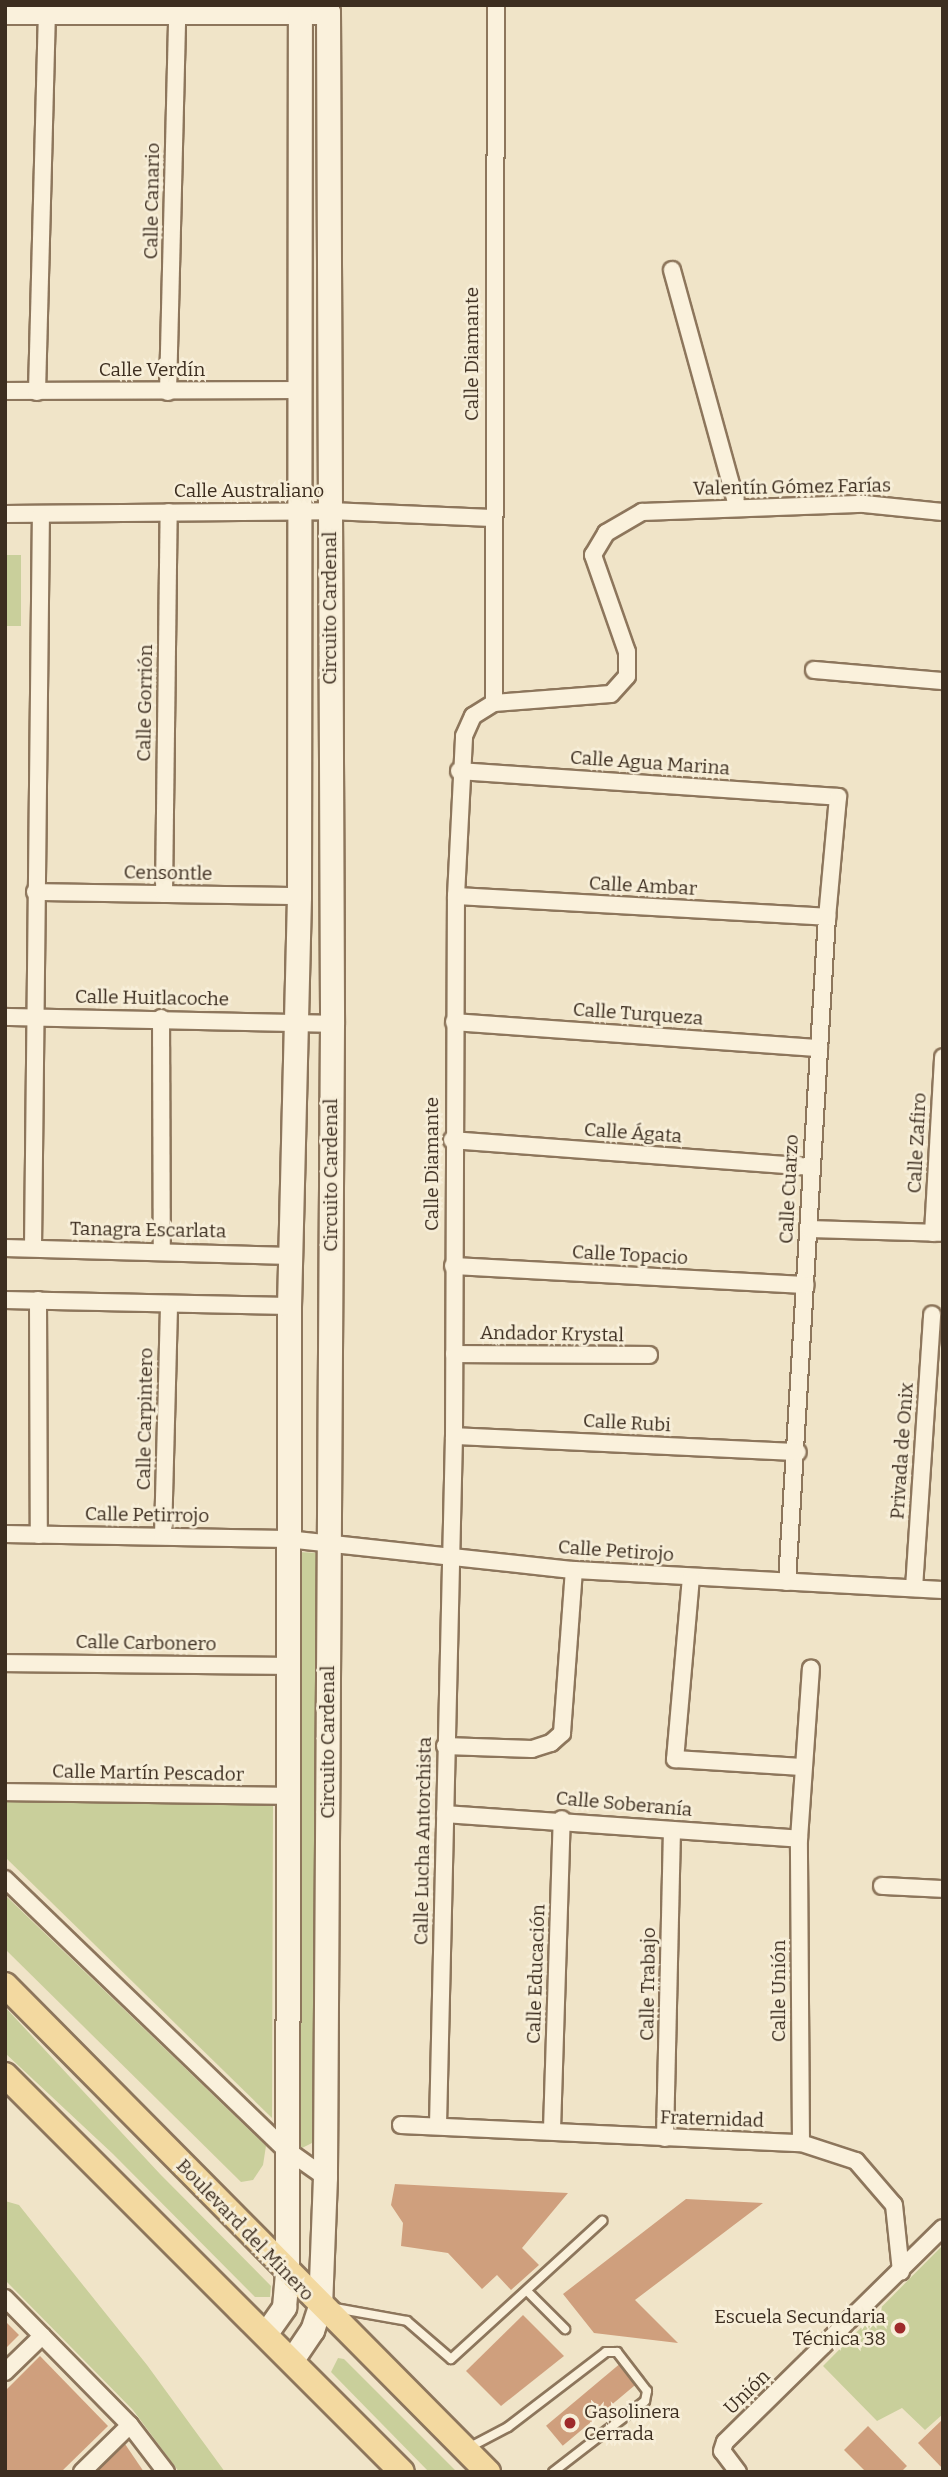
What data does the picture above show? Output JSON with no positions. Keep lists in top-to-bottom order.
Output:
{
  "streets": {
    "main road": ["Boulevard del Minero"],
    "street": [
      "Calle Canario",
      "Calle Diamante",
      "Calle Verdín",
      "Valentín Gómez Farías",
      "Calle Australiano",
      "Circuito Cardenal",
      "Calle Gorrión",
      "Calle Agua Marina",
      "Censontle",
      "Calle Ambar",
      "Calle Huitlacoche",
      "Calle Turqueza",
      "Calle Ágata",
      "Calle Zafiro",
      "Calle Cuarzo",
      "Tanagra Escarlata",
      "Calle Topacio",
      "Andador Krystal",
      "Calle Carpintero",
      "Calle Rubi",
      "Privada de Onix",
      "Calle Petirrojo",
      "Calle Petirojo",
      "Calle Carbonero",
      "Calle Martín Pescador",
      "Calle Soberanía",
      "Calle Lucha Antorchista",
      "Calle Educación",
      "Calle Trabajo",
      "Calle Unión",
      "Fraternidad",
      "Unión"
    ]
  },
  "crossings": [
    ["Calle Canario", "Calle Verdín"],
    ["Calle Canario", "Circuito Cardenal"],
    ["Calle Diamante", "Valentín Gómez Farías"],
    ["Calle Diamante", "Calle Australiano"],
    ["Calle Diamante", "Calle Agua Marina"],
    ["Calle Diamante", "Calle Ambar"],
    ["Calle Diamante", "Calle Turqueza"],
    ["Calle Diamante", "Calle Ágata"],
    ["Calle Diamante", "Calle Topacio"],
    ["Calle Diamante", "Andador Krystal"],
    ["Calle Diamante", "Calle Rubi"],
    ["Calle Diamante", "Calle Petirojo"],
    ["Calle Diamante", "Calle Lucha Antorchista"],
    ["Calle Verdín", "Circuito Cardenal"],
    ["Calle Australiano", "Circuito Cardenal"],
    ["Calle Australiano", "Calle Gorrión"],
    ["Circuito Cardenal", "Censontle"],
    ["Circuito Cardenal", "Calle Huitlacoche"],
    ["Circuito Cardenal", "Tanagra Escarlata"],
    ["Circuito Cardenal", "Calle Petirrojo"],
    ["Circuito Cardenal", "Calle Petirojo"],
    ["Circuito Cardenal", "Calle Carbonero"],
    ["Circuito Cardenal", "Calle Martín Pescador"],
    ["Circuito Cardenal", "Boulevard del Minero"],
    ["Calle Gorrión", "Censontle"],
    ["Calle Agua Marina", "Calle Cuarzo"],
    ["Calle Ambar", "Calle Cuarzo"],
    ["Calle Turqueza", "Calle Cuarzo"],
    ["Calle Ágata", "Calle Cuarzo"],
    ["Calle Cuarzo", "Calle Topacio"],
    ["Calle Cuarzo", "Calle Rubi"],
    ["Calle Cuarzo", "Calle Petirojo"],
    ["Calle Carpintero", "Calle Petirrojo"],
    ["Privada de Onix", "Calle Petirojo"],
    ["Calle Petirrojo", "Calle Petirojo"],
    ["Calle Petirojo", "Calle Lucha Antorchista"],
    ["Calle Soberanía", "Calle Lucha Antorchista"],
    ["Calle Soberanía", "Calle Educación"],
    ["Calle Soberanía", "Calle Trabajo"],
    ["Calle Soberanía", "Calle Unión"],
    ["Calle Lucha Antorchista", "Fraternidad"],
    ["Calle Educación", "Fraternidad"],
    ["Calle Trabajo", "Fraternidad"],
    ["Calle Unión", "Fraternidad"],
    ["Fraternidad", "Unión"]
  ],
  "places": ["Escuela Secundaria Técnica 38", "Gasolinera Cerrada"]
}
